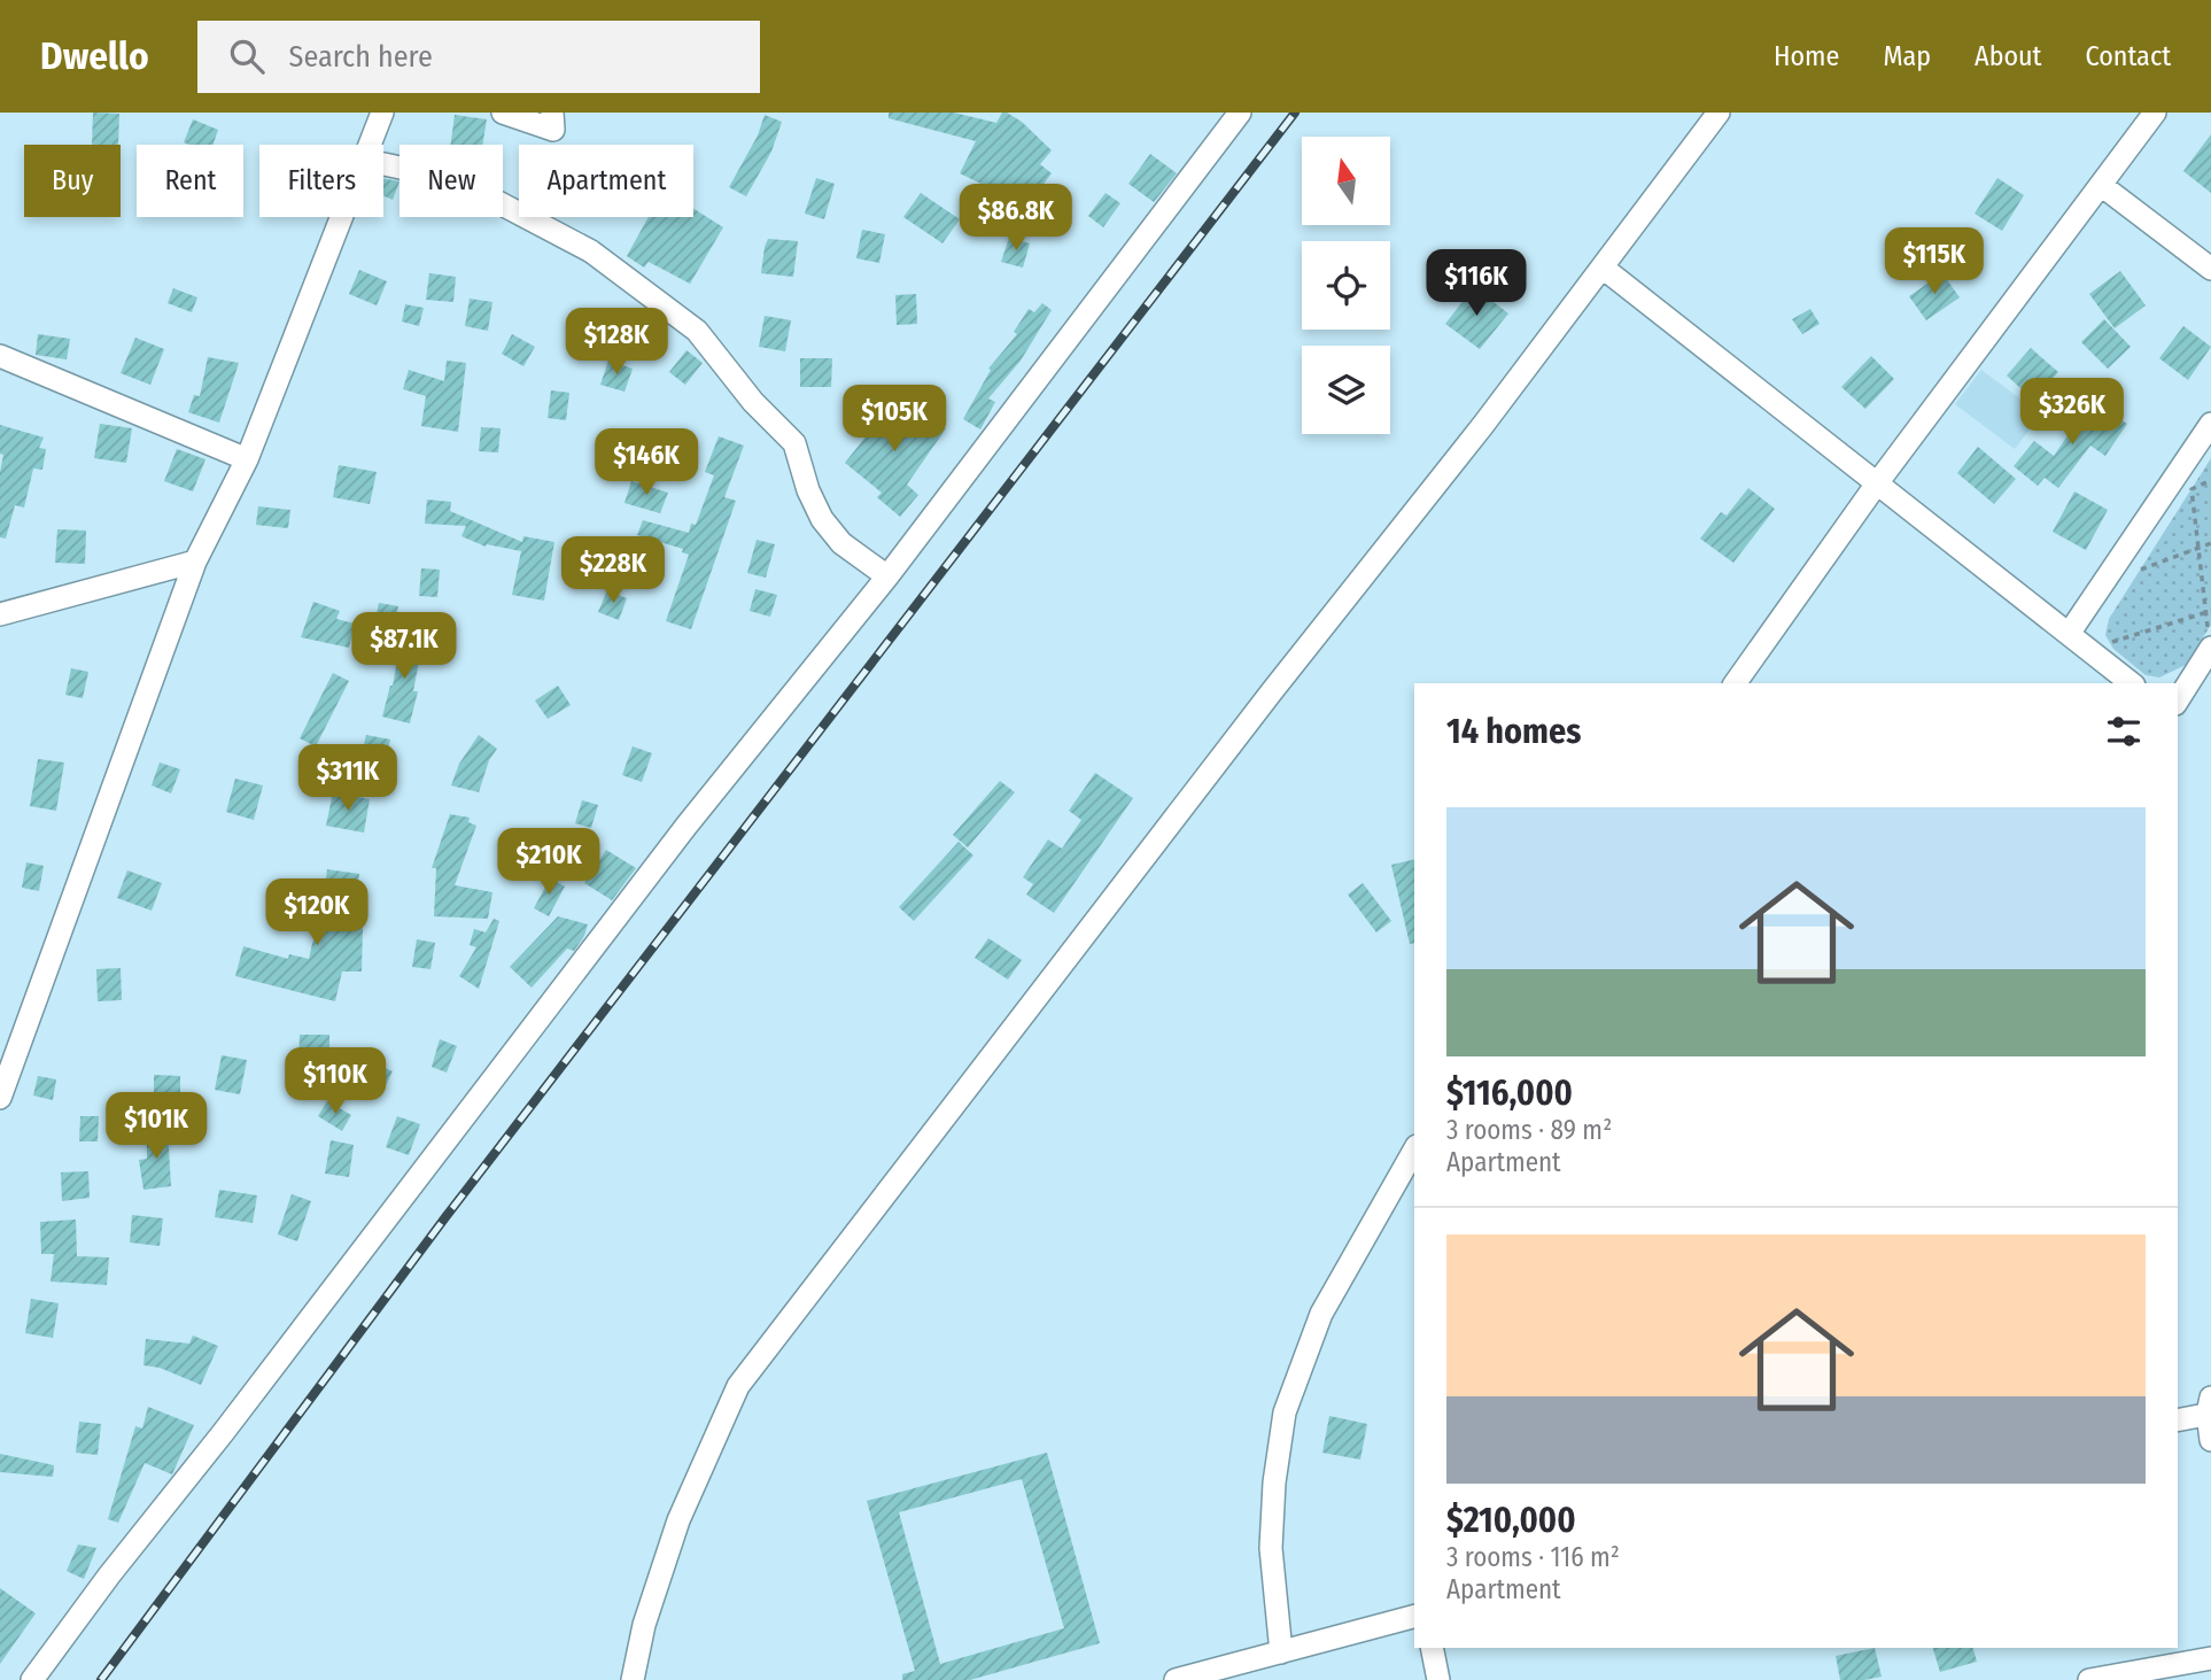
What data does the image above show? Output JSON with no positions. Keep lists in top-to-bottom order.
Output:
{
  "north": "top",
  "page": {
    "header": "Dwello",
    "search": "Search here",
    "nav": [
      "Home",
      "Map",
      "About",
      "Contact"
    ],
    "chip": [
      "Buy",
      "Rent",
      "Filters",
      "New",
      "Apartment"
    ],
    "price": [
      "$86.8K",
      "$115K",
      "$116K",
      "$128K",
      "$326K",
      "$105K",
      "$146K",
      "$228K",
      "$87.1K",
      "$311K",
      "$210K",
      "$120K",
      "$110K",
      "$101K"
    ],
    "heading": "14 homes",
    "list": [
      {
        "name": "$116,000",
        "note": "3 rooms · 89 m² · Apartment"
      },
      {
        "name": "$210,000",
        "note": "3 rooms · 116 m² · Apartment"
      }
    ]
  }
}
